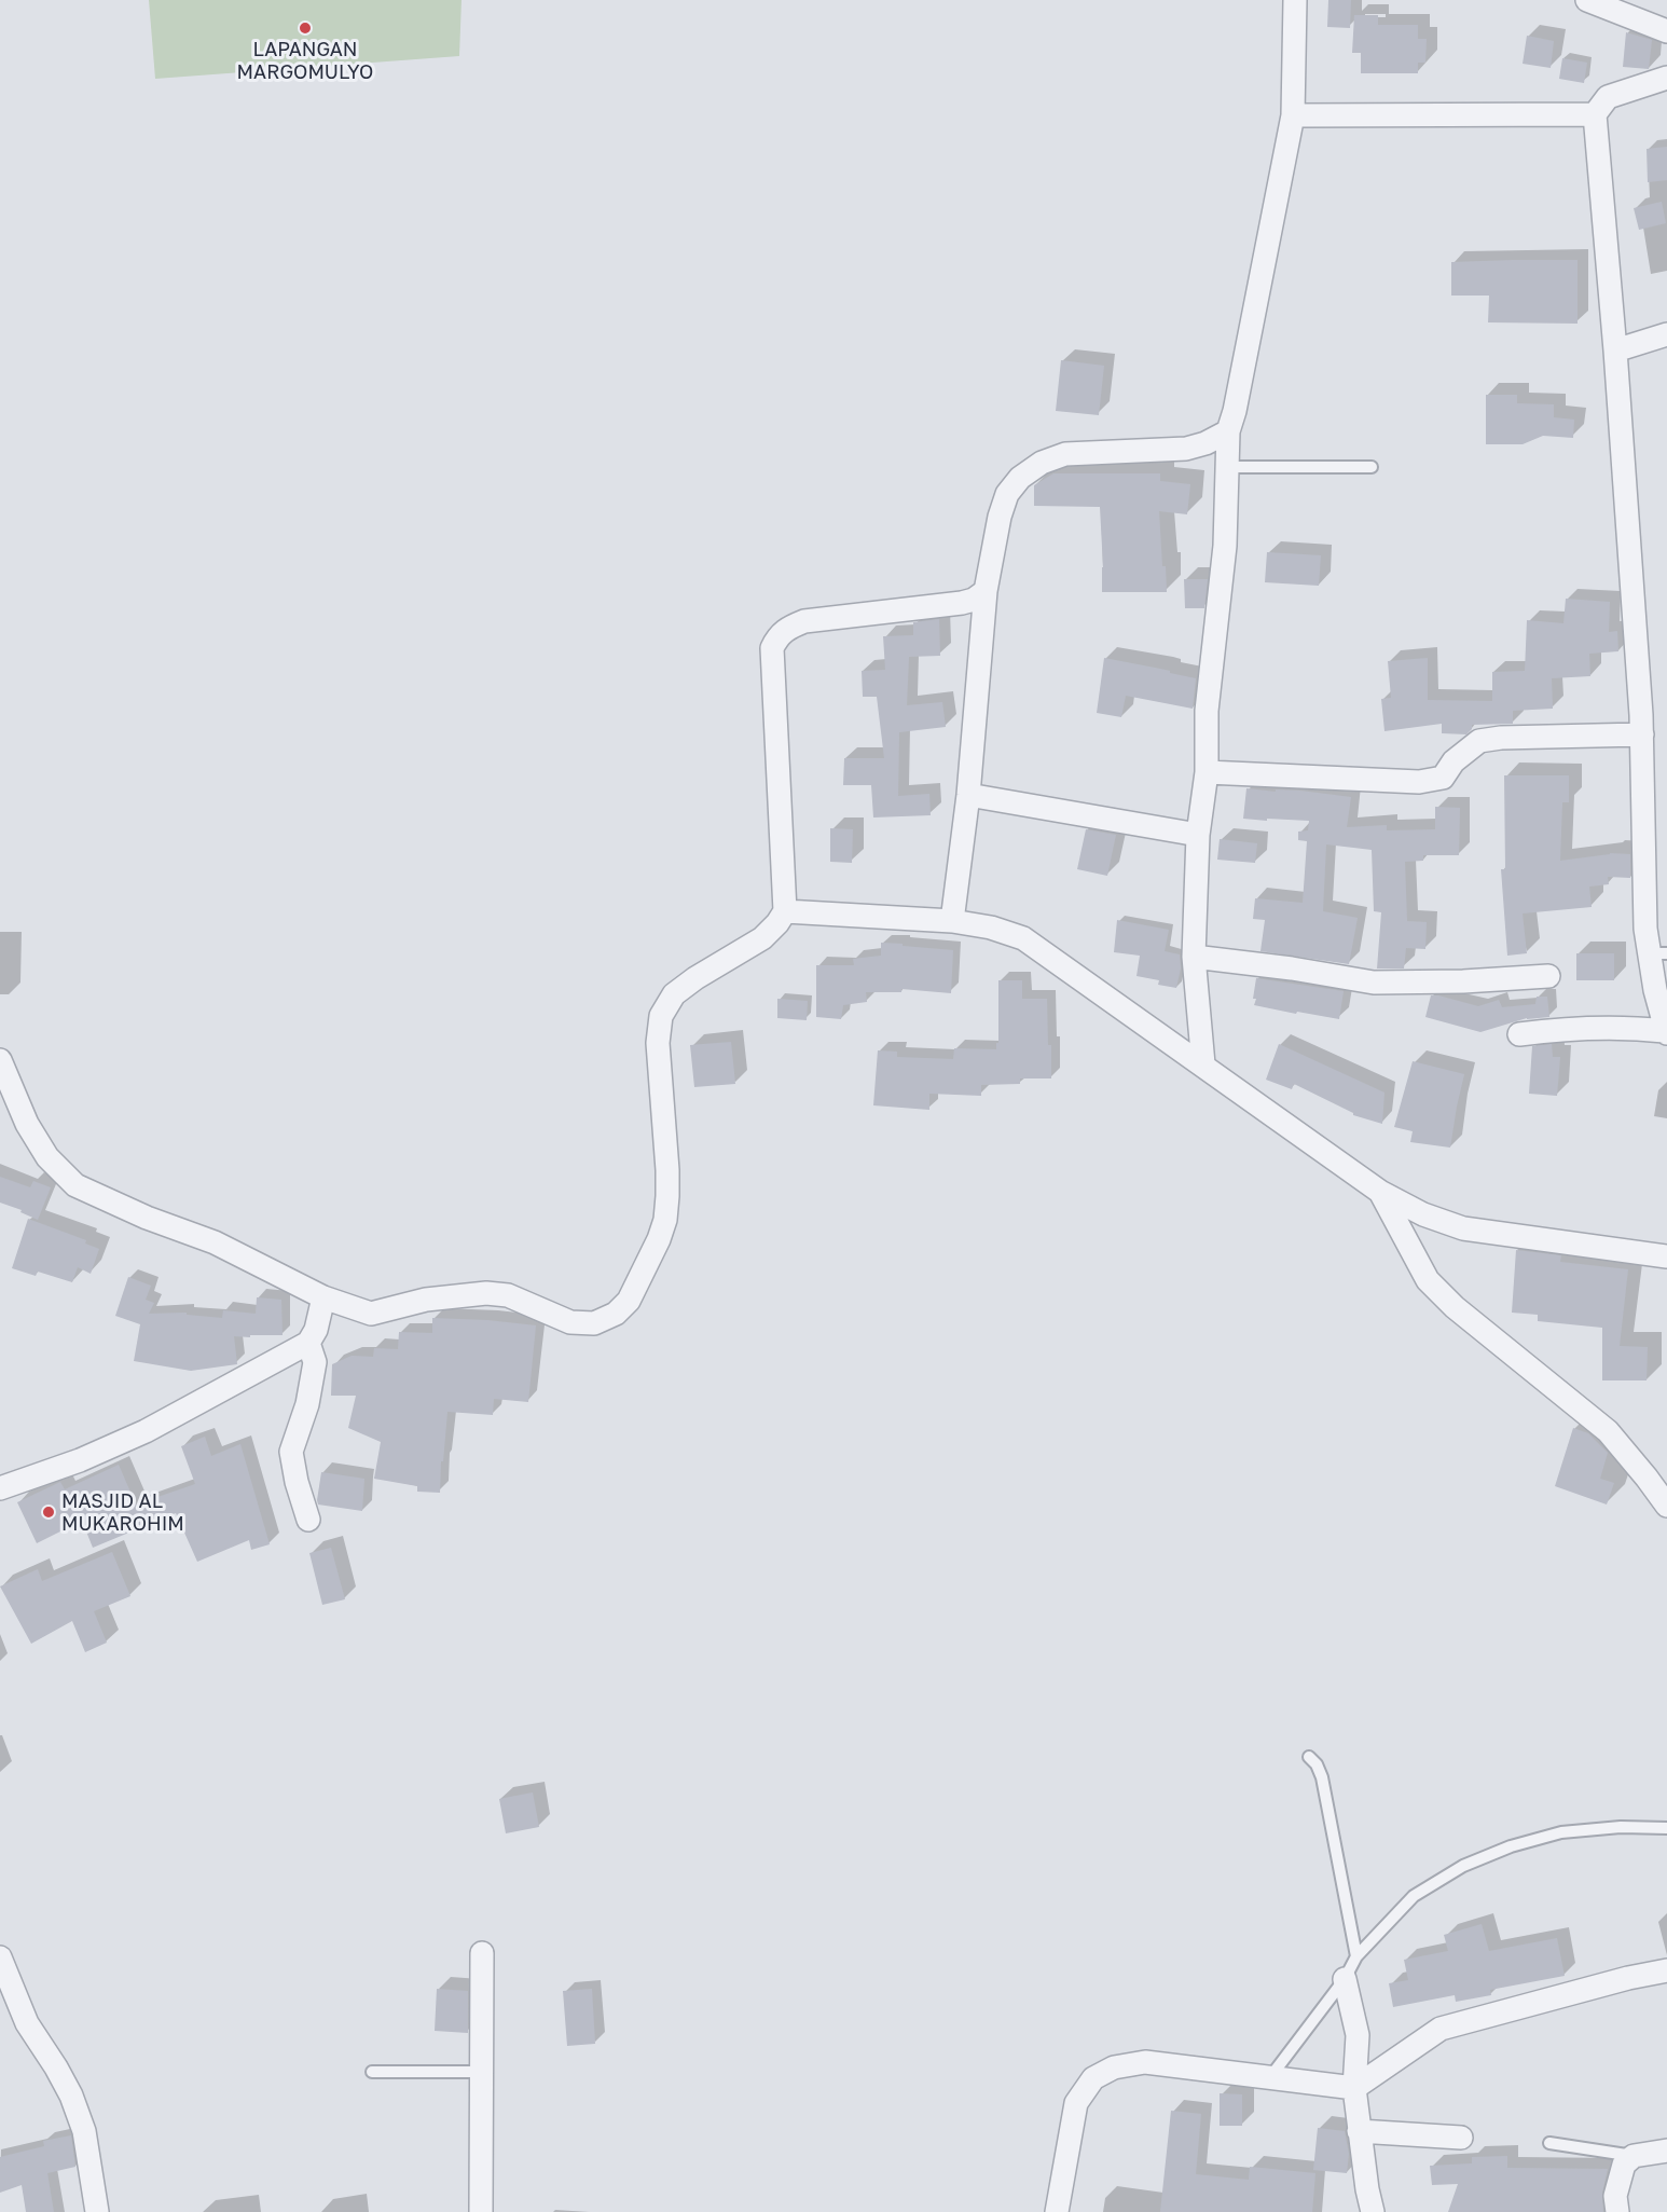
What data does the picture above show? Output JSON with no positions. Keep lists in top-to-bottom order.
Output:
{
  "places": ["LAPANGAN MARGOMULYO", "MASJID AL MUKAROHIM"]
}
